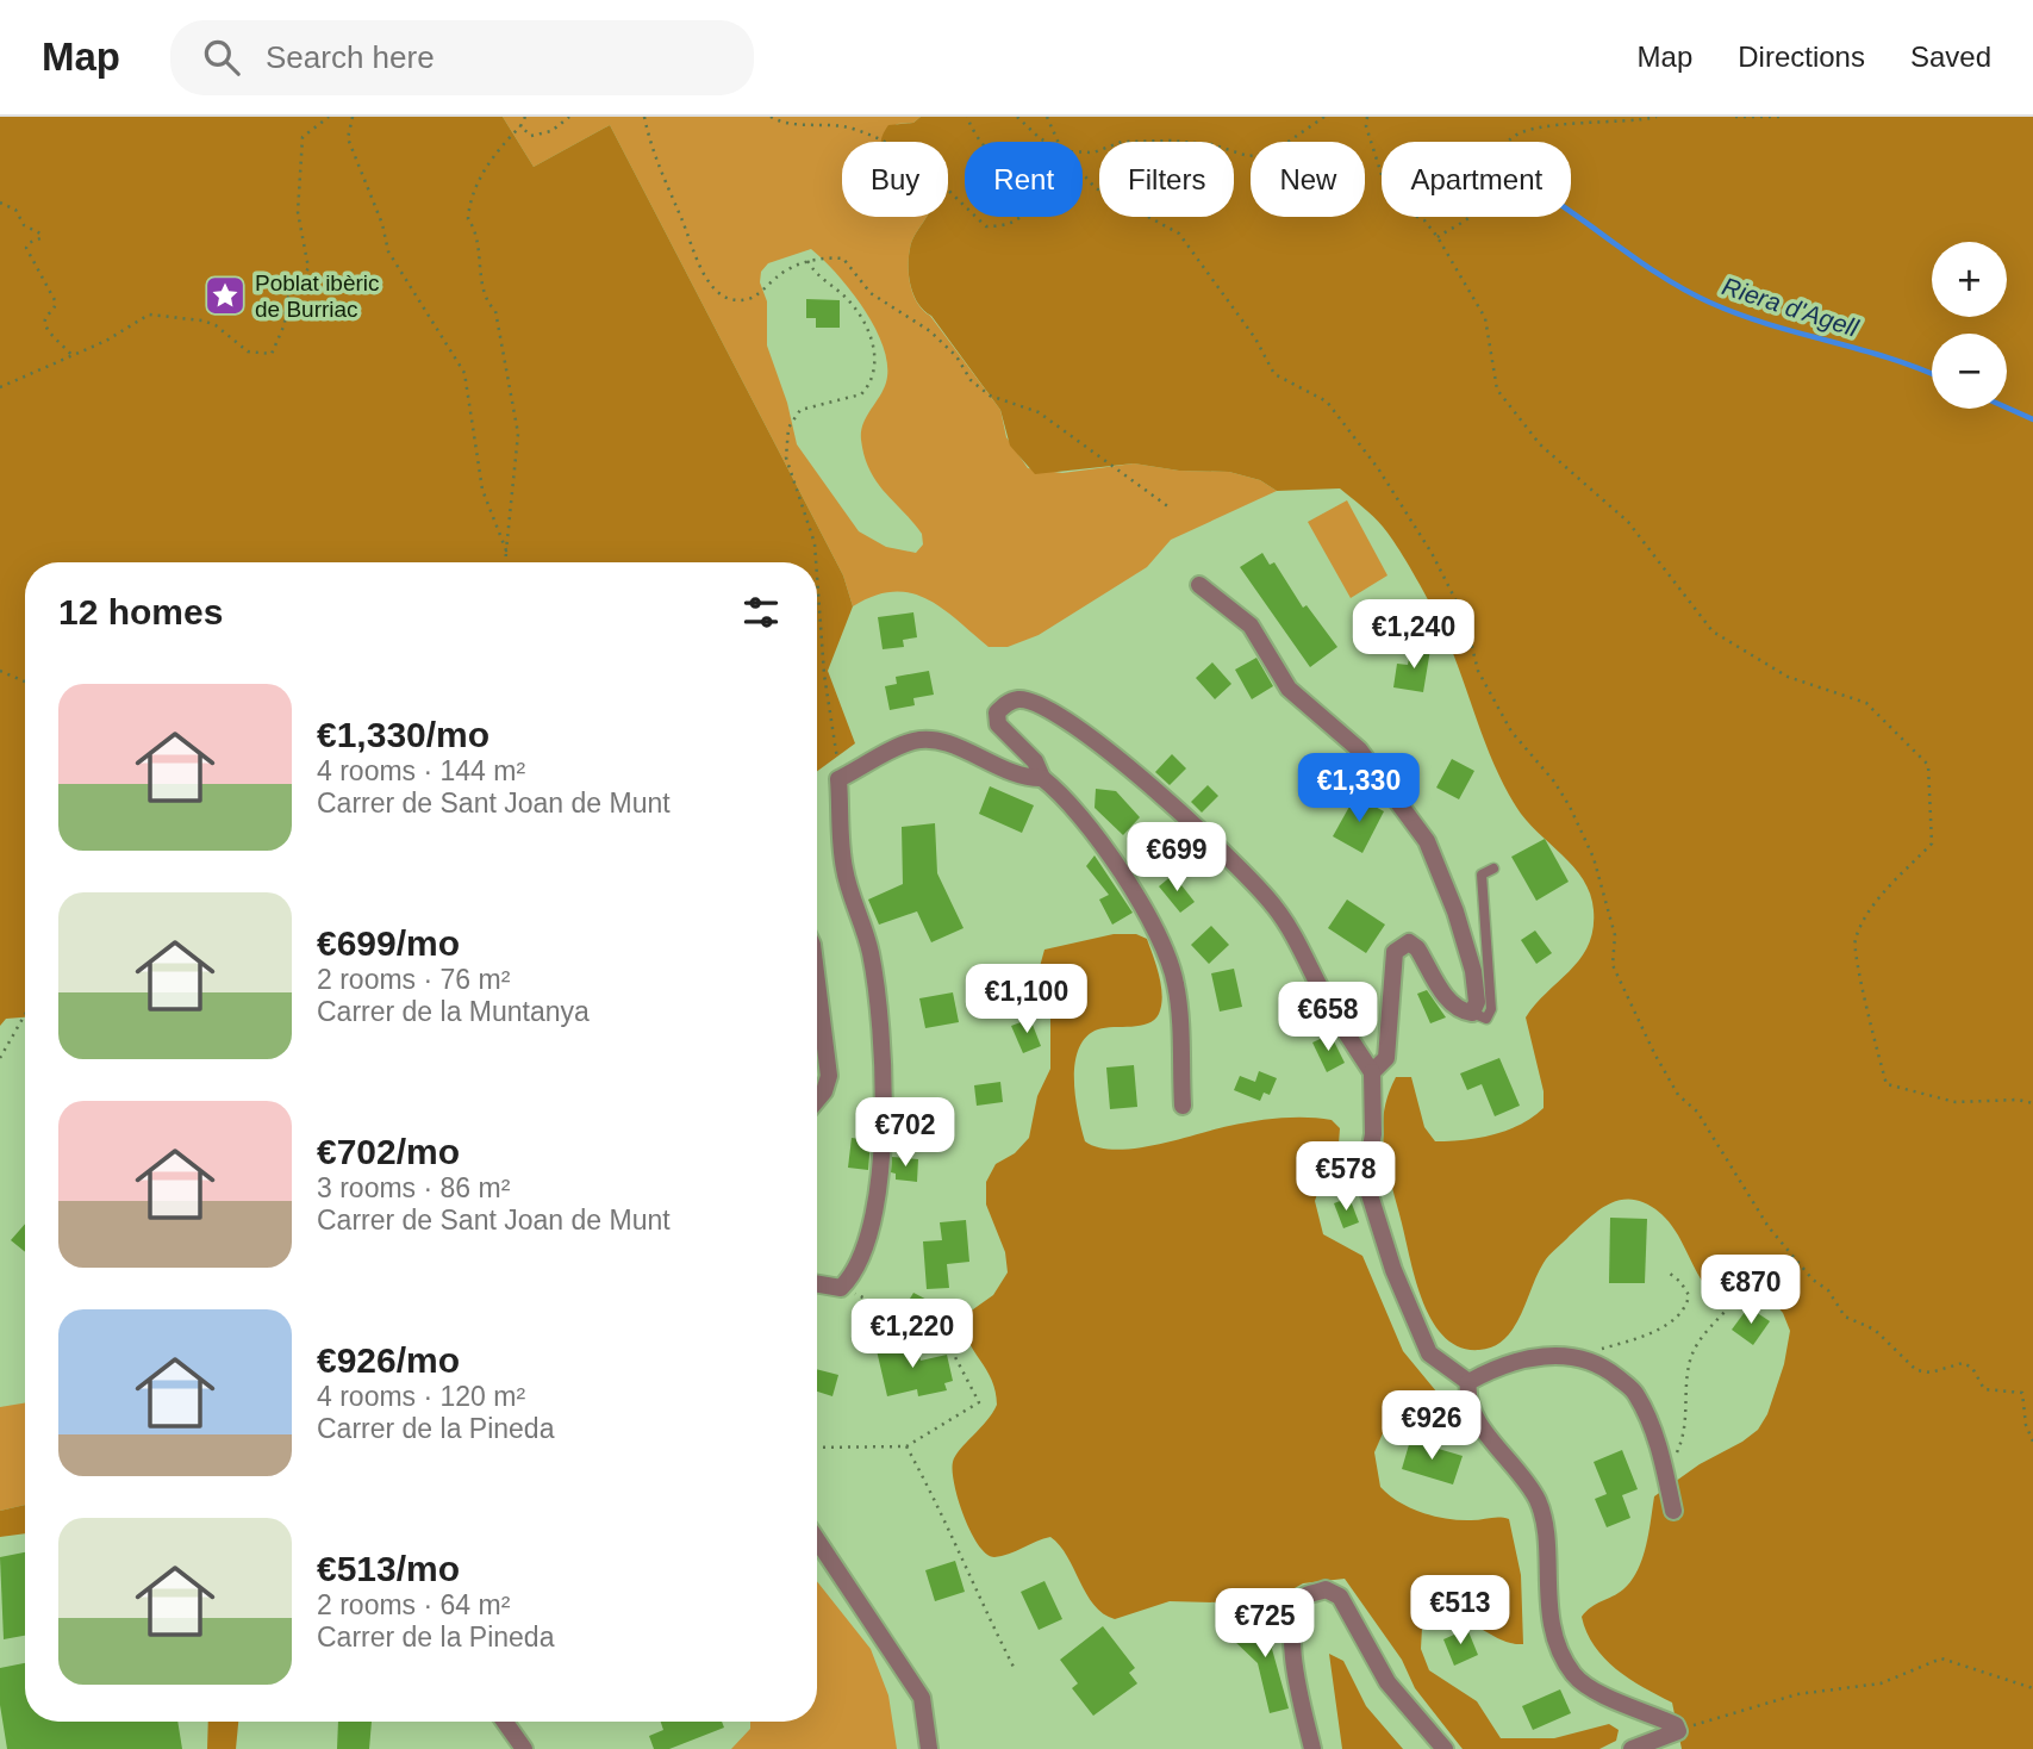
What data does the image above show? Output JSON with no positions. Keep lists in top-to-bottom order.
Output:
{
  "water": ["Riera d'Agell"],
  "places": {
    "place": ["Poblat ibèric de Burriac"]
  },
  "page": {
    "header": "Map",
    "search": "Search here",
    "nav": ["Map", "Directions", "Saved"],
    "chip": [
      "Buy",
      "Rent",
      "Filters",
      "New",
      "Apartment"
    ],
    "map_buttons": ["+", "−"],
    "heading": "12 homes",
    "price": [
      "€1,240",
      "€1,330",
      "€699",
      "€1,100",
      "€658",
      "€702",
      "€578",
      "€870",
      "€1,220",
      "€926",
      "€513",
      "€725"
    ],
    "list": [
      {
        "name": "€1,330/mo",
        "note": "4 rooms · 144 m² · Carrer de Sant Joan de Munt"
      },
      {
        "name": "€699/mo",
        "note": "2 rooms · 76 m² · Carrer de la Muntanya"
      },
      {
        "name": "€702/mo",
        "note": "3 rooms · 86 m² · Carrer de Sant Joan de Munt"
      },
      {
        "name": "€926/mo",
        "note": "4 rooms · 120 m² · Carrer de la Pineda"
      },
      {
        "name": "€513/mo",
        "note": "2 rooms · 64 m² · Carrer de la Pineda"
      }
    ]
  }
}
